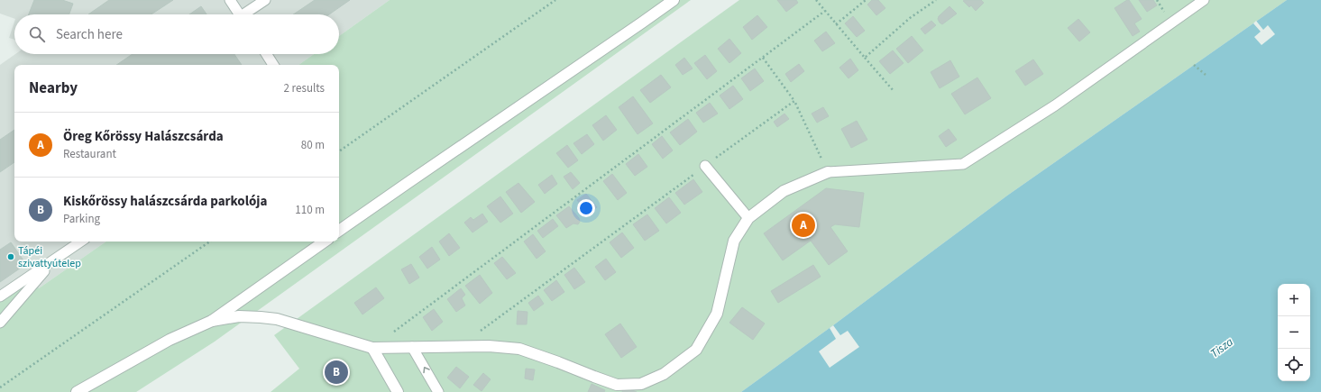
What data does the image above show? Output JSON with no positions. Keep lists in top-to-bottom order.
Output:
{
  "water": ["Tisza"],
  "places": ["Tápéi szivattyútelep"],
  "page": {
    "search": "Search here",
    "heading": ["Nearby", "2 results"],
    "list": [
      {
        "mark": "A",
        "name": "Öreg Kőrössy Halászcsárda",
        "note": "Restaurant",
        "value": "80 m"
      },
      {
        "mark": "B",
        "name": "Kiskőrössy halászcsárda parkolója",
        "note": "Parking",
        "value": "110 m"
      }
    ],
    "pins": ["A", "B"],
    "map_buttons": ["+", "−"]
  }
}
